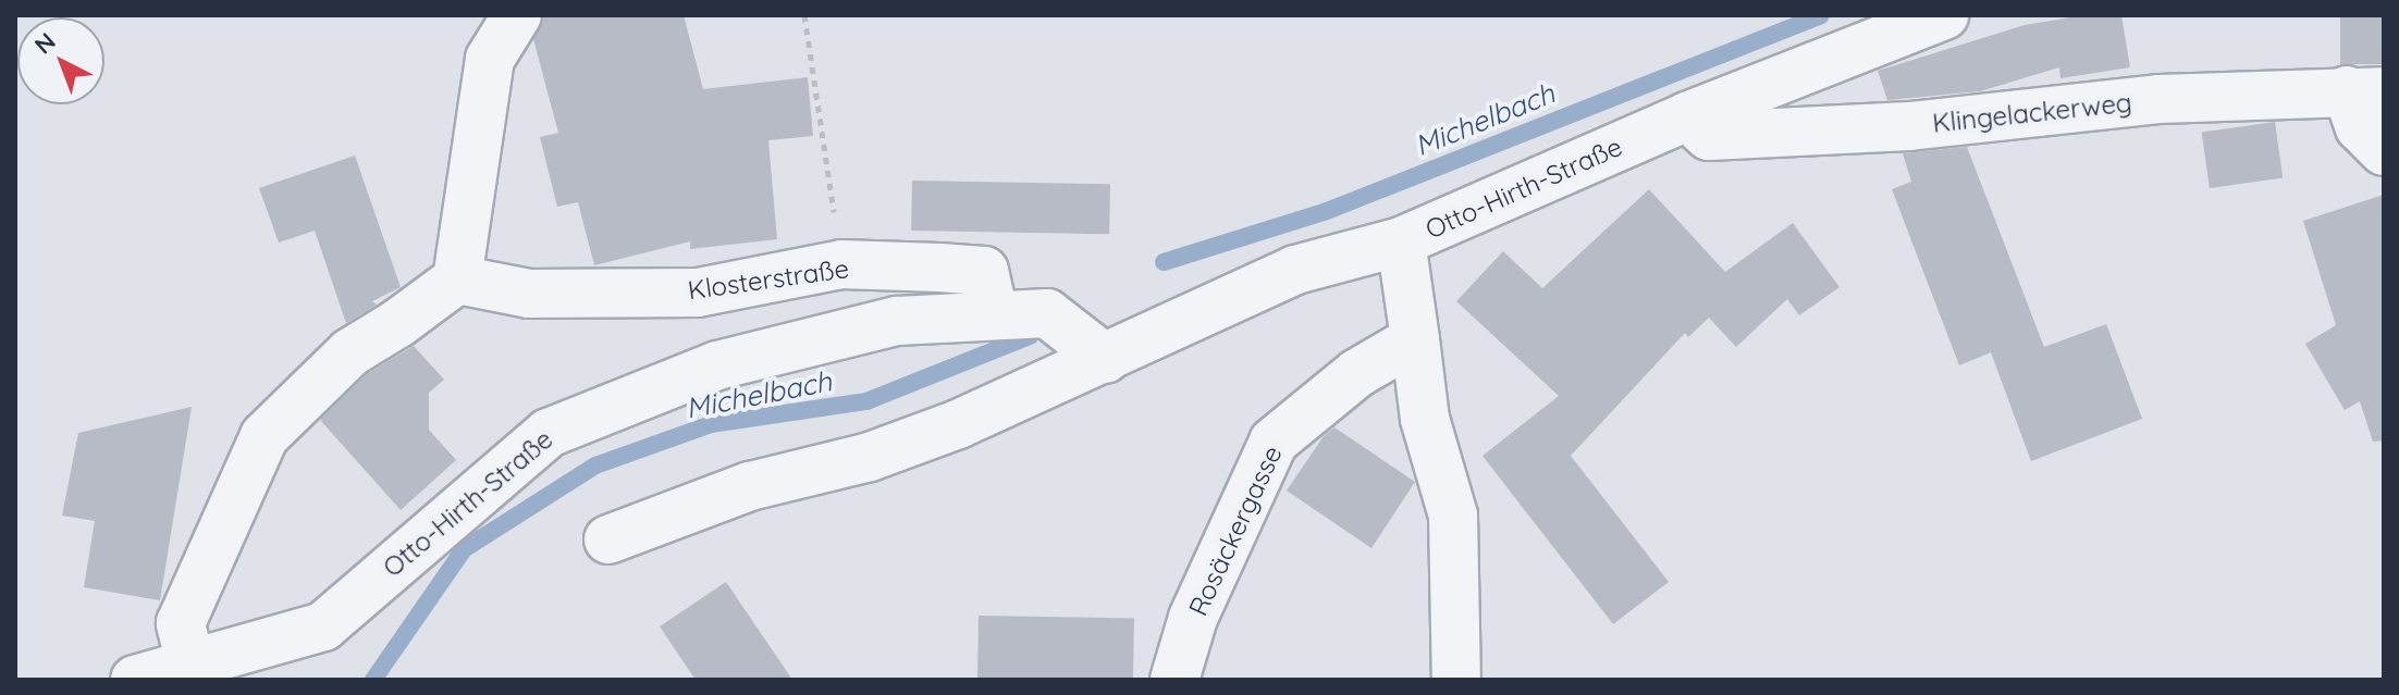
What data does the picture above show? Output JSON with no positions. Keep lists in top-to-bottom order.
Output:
{
  "streets": {
    "street": [
      "Klingelackerweg",
      "Otto-Hirth-Straße",
      "Klosterstraße",
      "Rosäckergasse"
    ]
  },
  "crossings": [
    ["Klingelackerweg", "Otto-Hirth-Straße"],
    ["Otto-Hirth-Straße", "Klosterstraße"]
  ],
  "water": ["Michelbach"],
  "north": "top left"
}
